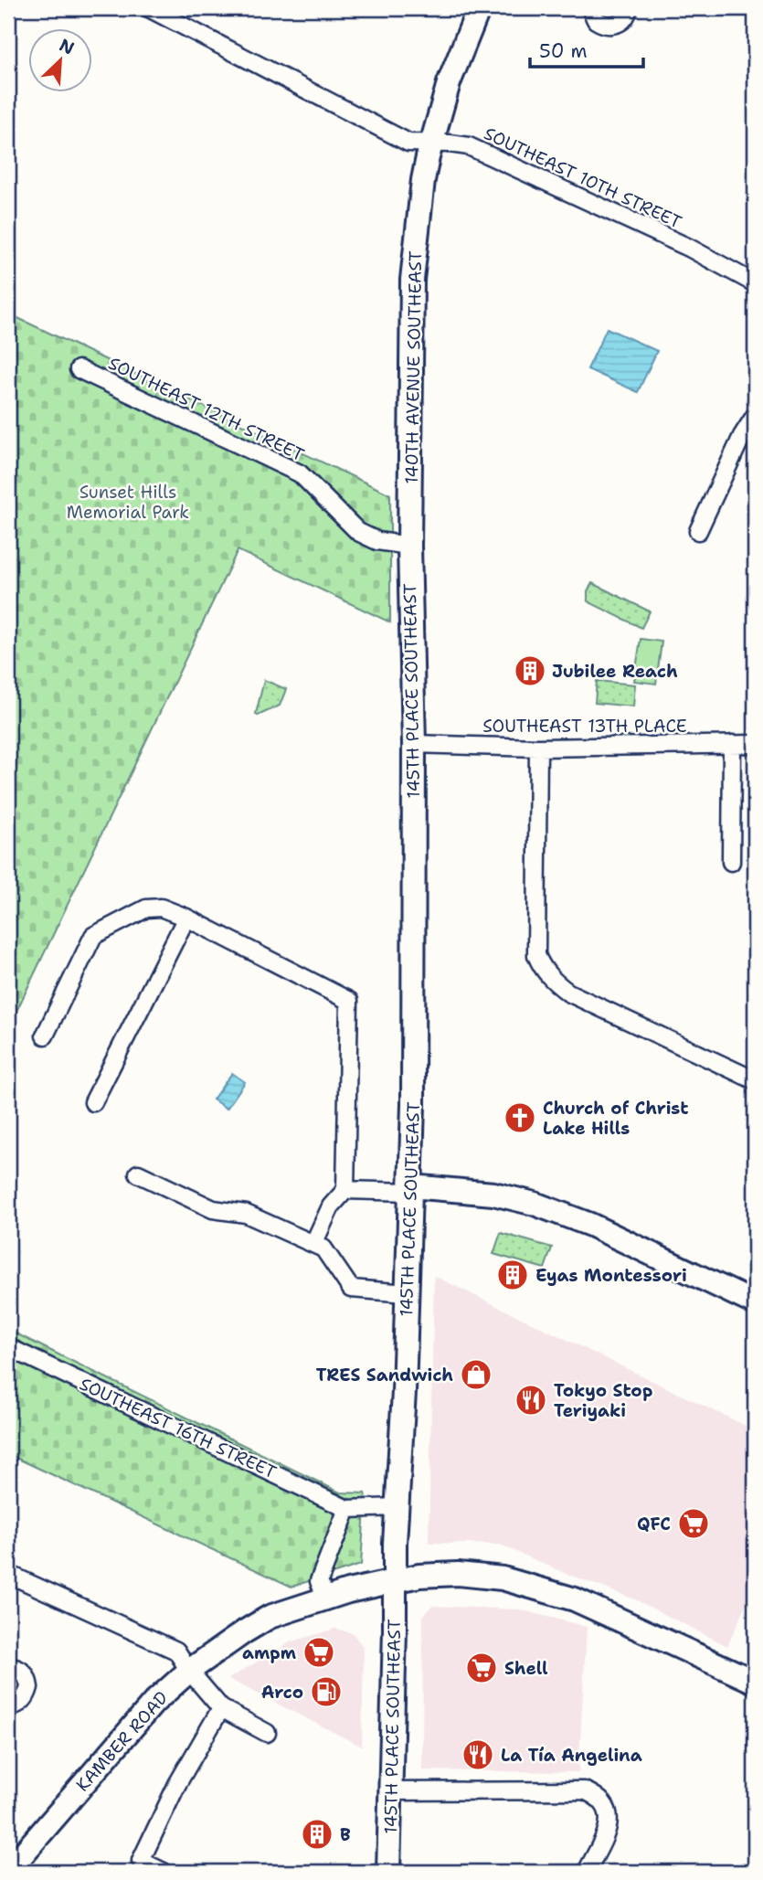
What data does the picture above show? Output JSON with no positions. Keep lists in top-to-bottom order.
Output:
{
  "streets": {
    "street": [
      "SOUTHEAST 10TH STREET",
      "140TH AVENUE SOUTHEAST",
      "SOUTHEAST 12TH STREET",
      "145TH PLACE SOUTHEAST",
      "SOUTHEAST 13TH PLACE",
      "SOUTHEAST 16TH STREET",
      "KAMBER ROAD"
    ]
  },
  "crossings": [
    ["SOUTHEAST 10TH STREET", "140TH AVENUE SOUTHEAST"],
    ["140TH AVENUE SOUTHEAST", "SOUTHEAST 12TH STREET"],
    ["140TH AVENUE SOUTHEAST", "145TH PLACE SOUTHEAST"],
    ["SOUTHEAST 12TH STREET", "145TH PLACE SOUTHEAST"],
    ["145TH PLACE SOUTHEAST", "SOUTHEAST 13TH PLACE"],
    ["145TH PLACE SOUTHEAST", "KAMBER ROAD"]
  ],
  "parks": ["Sunset Hills Memorial Park"],
  "places": {
    "building": ["Jubilee Reach", "Eyas Montessori", "B"],
    "church": ["Church of Christ Lake Hills"],
    "shop": ["TRES Sandwich"],
    "restaurant": ["Tokyo Stop Teriyaki", "La Tía Angelina"],
    "supermarket": ["QFC", "ampm", "Shell"],
    "fuel station": ["Arco"]
  },
  "scale_bar": "50 m",
  "north": "top right"
}
